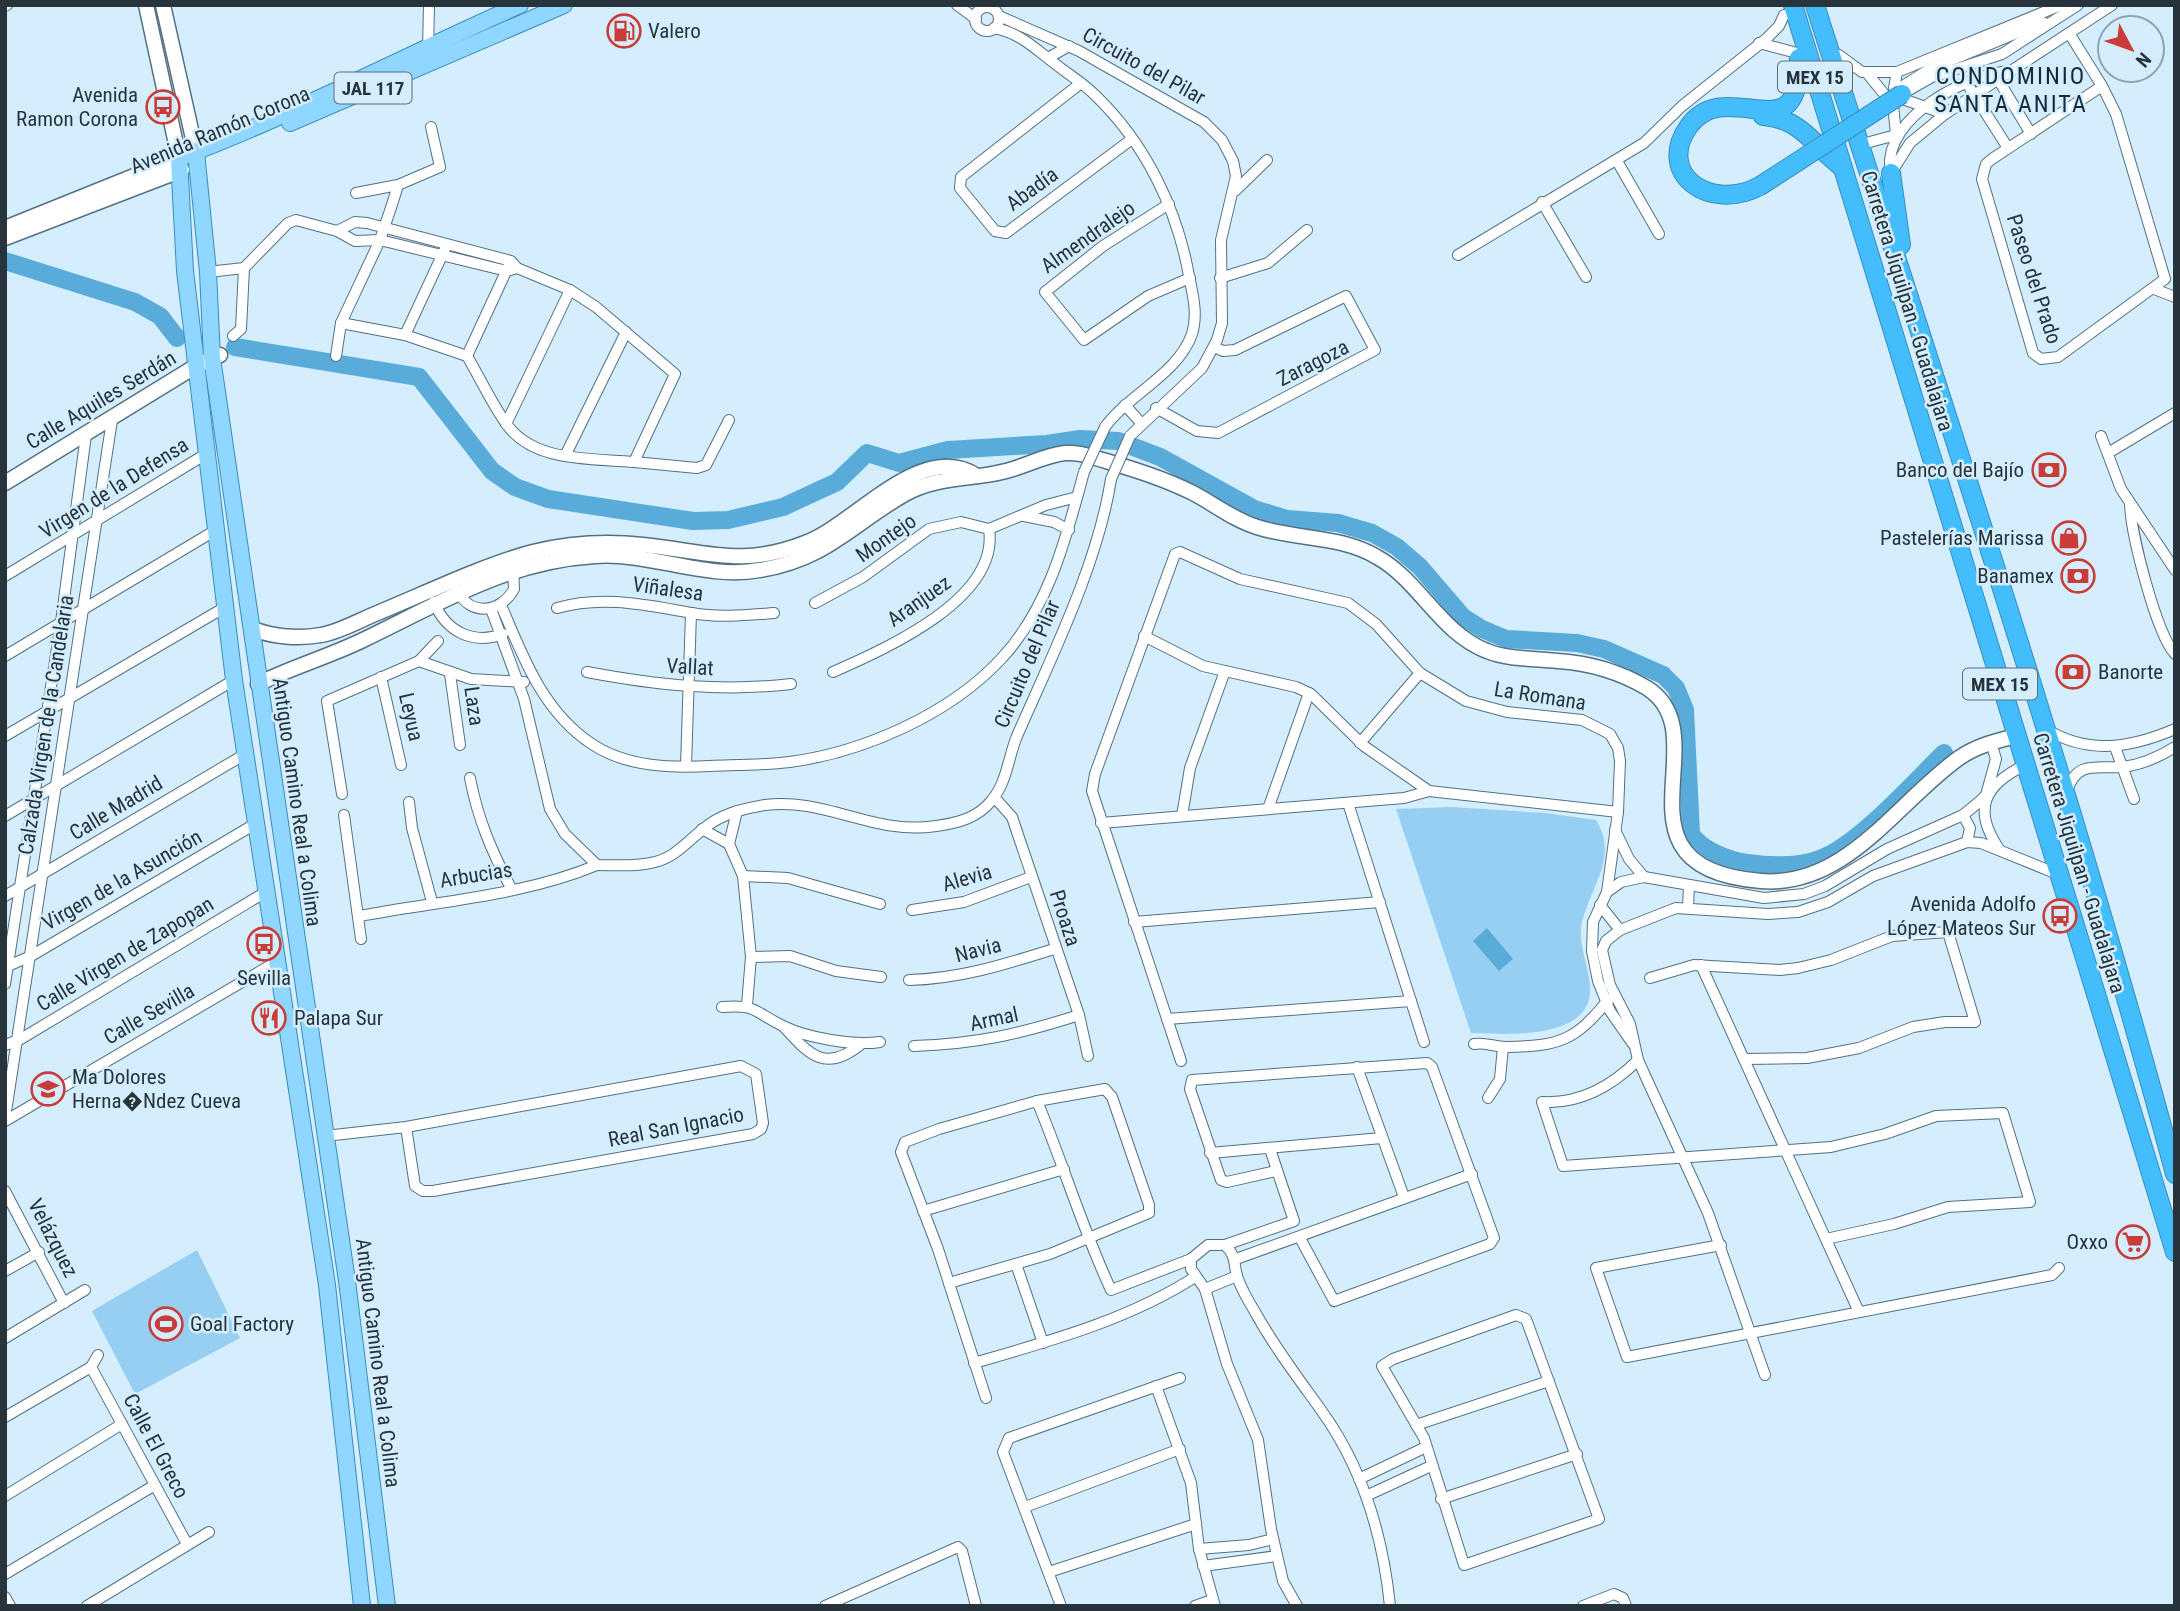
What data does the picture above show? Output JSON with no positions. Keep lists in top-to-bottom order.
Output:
{
  "streets": {
    "highway": ["MEX 15", "Carretera Jiquilpan - Guadalajara"],
    "main road": ["JAL 117", "Avenida Ramón Corona", "Antiguo Camino Real a Colima"],
    "street": [
      "Circuito del Pilar",
      "Abadía",
      "Almendralejo",
      "Paseo del Prado",
      "Zaragoza",
      "Calle Aquiles Serdán",
      "Virgen de la Defensa",
      "Montejo",
      "Viñalesa",
      "Aranjuez",
      "Vallat",
      "La Romana",
      "Laza",
      "Leyua",
      "Calzada Virgen de la Candelaria",
      "Calle Madrid",
      "Arbucias",
      "Alevia",
      "Virgen de la Asunción",
      "Proaza",
      "Navia",
      "Calle Virgen de Zapopan",
      "Calle Sevilla",
      "Armal",
      "Real San Ignacio",
      "Velázquez",
      "Calle El Greco"
    ]
  },
  "crossings": [
    ["Circuito del Pilar", "Abadía"],
    ["Circuito del Pilar", "Almendralejo"],
    ["Circuito del Pilar", "Zaragoza"],
    ["Circuito del Pilar", "Proaza"],
    ["Avenida Ramón Corona", "Antiguo Camino Real a Colima"],
    ["Calle Aquiles Serdán", "Calzada Virgen de la Candelaria"],
    ["Calle Aquiles Serdán", "Antiguo Camino Real a Colima"],
    ["Virgen de la Defensa", "Calzada Virgen de la Candelaria"],
    ["Virgen de la Defensa", "Antiguo Camino Real a Colima"],
    ["Montejo", "Aranjuez"],
    ["Calzada Virgen de la Candelaria", "Calle Madrid"],
    ["Calzada Virgen de la Candelaria", "Virgen de la Asunción"],
    ["Calzada Virgen de la Candelaria", "Calle Virgen de Zapopan"],
    ["Calzada Virgen de la Candelaria", "Calle Sevilla"],
    ["Antiguo Camino Real a Colima", "Calle Madrid"],
    ["Antiguo Camino Real a Colima", "Virgen de la Asunción"],
    ["Antiguo Camino Real a Colima", "Calle Virgen de Zapopan"],
    ["Antiguo Camino Real a Colima", "Calle Sevilla"],
    ["Antiguo Camino Real a Colima", "Real San Ignacio"],
    ["Alevia", "Proaza"],
    ["Proaza", "Navia"],
    ["Proaza", "Armal"]
  ],
  "districts": ["CONDOMINIO SANTA ANITA"],
  "places": {
    "fuel station": ["Valero"],
    "bus stop": ["Avenida Ramon Corona", "Avenida Adolfo López Mateos Sur", "Sevilla"],
    "bank": ["Banco del Bajío", "Banamex", "Banorte"],
    "shop": ["Pastelerías Marissa"],
    "restaurant": ["Palapa Sur"],
    "school or university": ["Ma Dolores Herna�Ndez Cueva"],
    "supermarket": ["Oxxo"],
    "sports": ["Goal Factory"]
  },
  "north": "bottom right"
}
